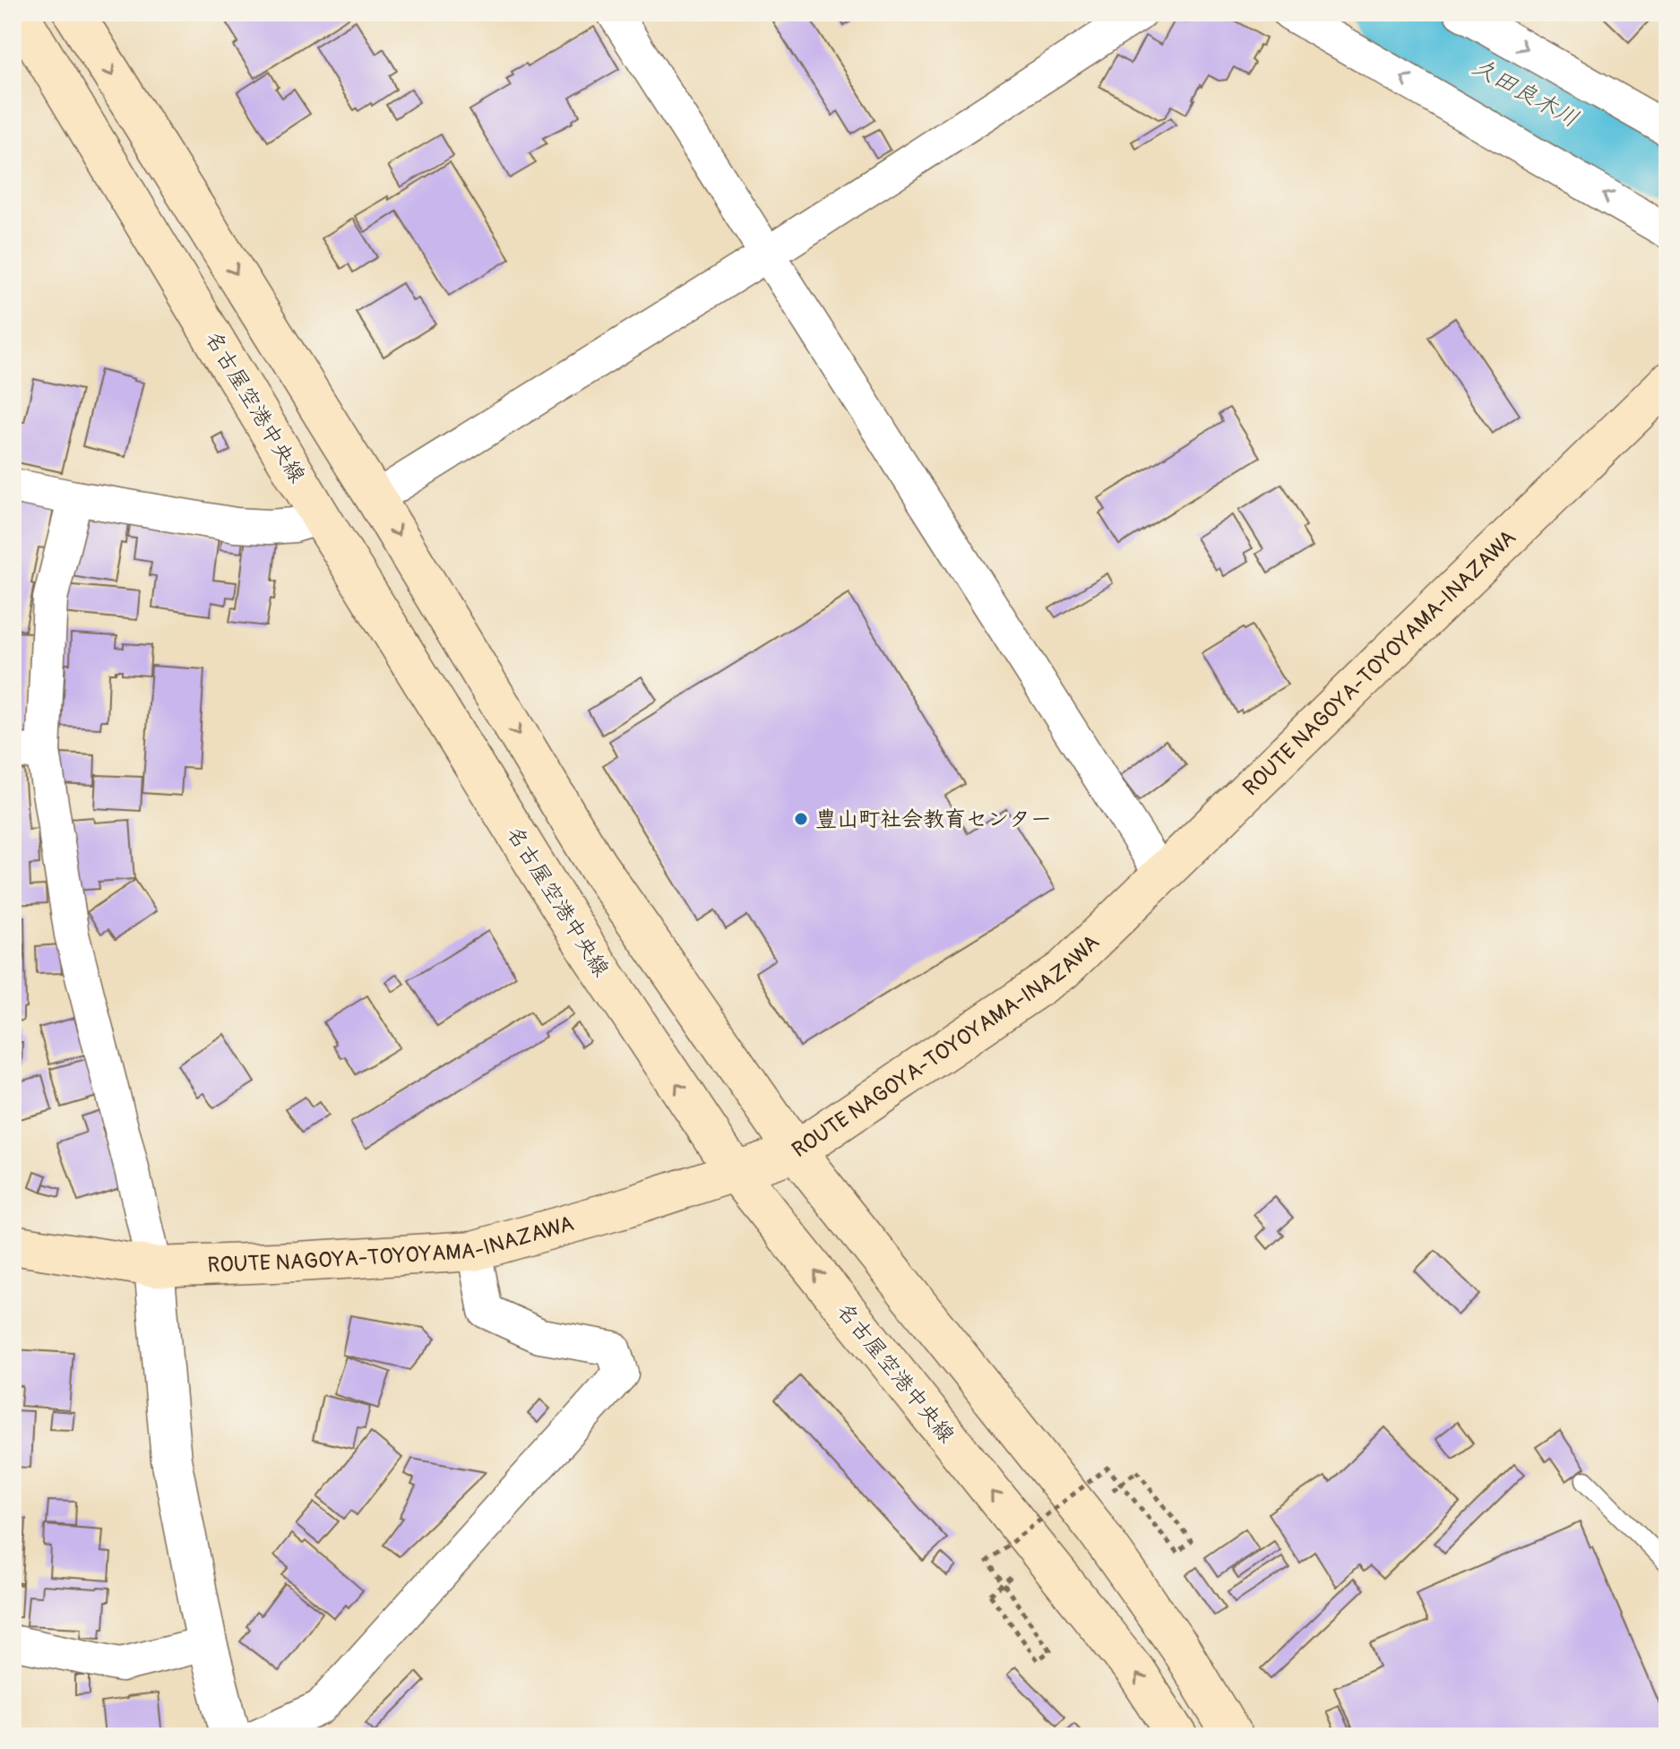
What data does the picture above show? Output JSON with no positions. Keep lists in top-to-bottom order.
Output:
{
  "streets": {
    "main road": ["名古屋空港中央線", "ROUTE NAGOYA-TOYOYAMA-INAZAWA"]
  },
  "crossings": [
    ["名古屋空港中央線", "ROUTE NAGOYA-TOYOYAMA-INAZAWA"]
  ],
  "water": ["久田良木川"],
  "places": ["豊山町社会教育センター"]
}
